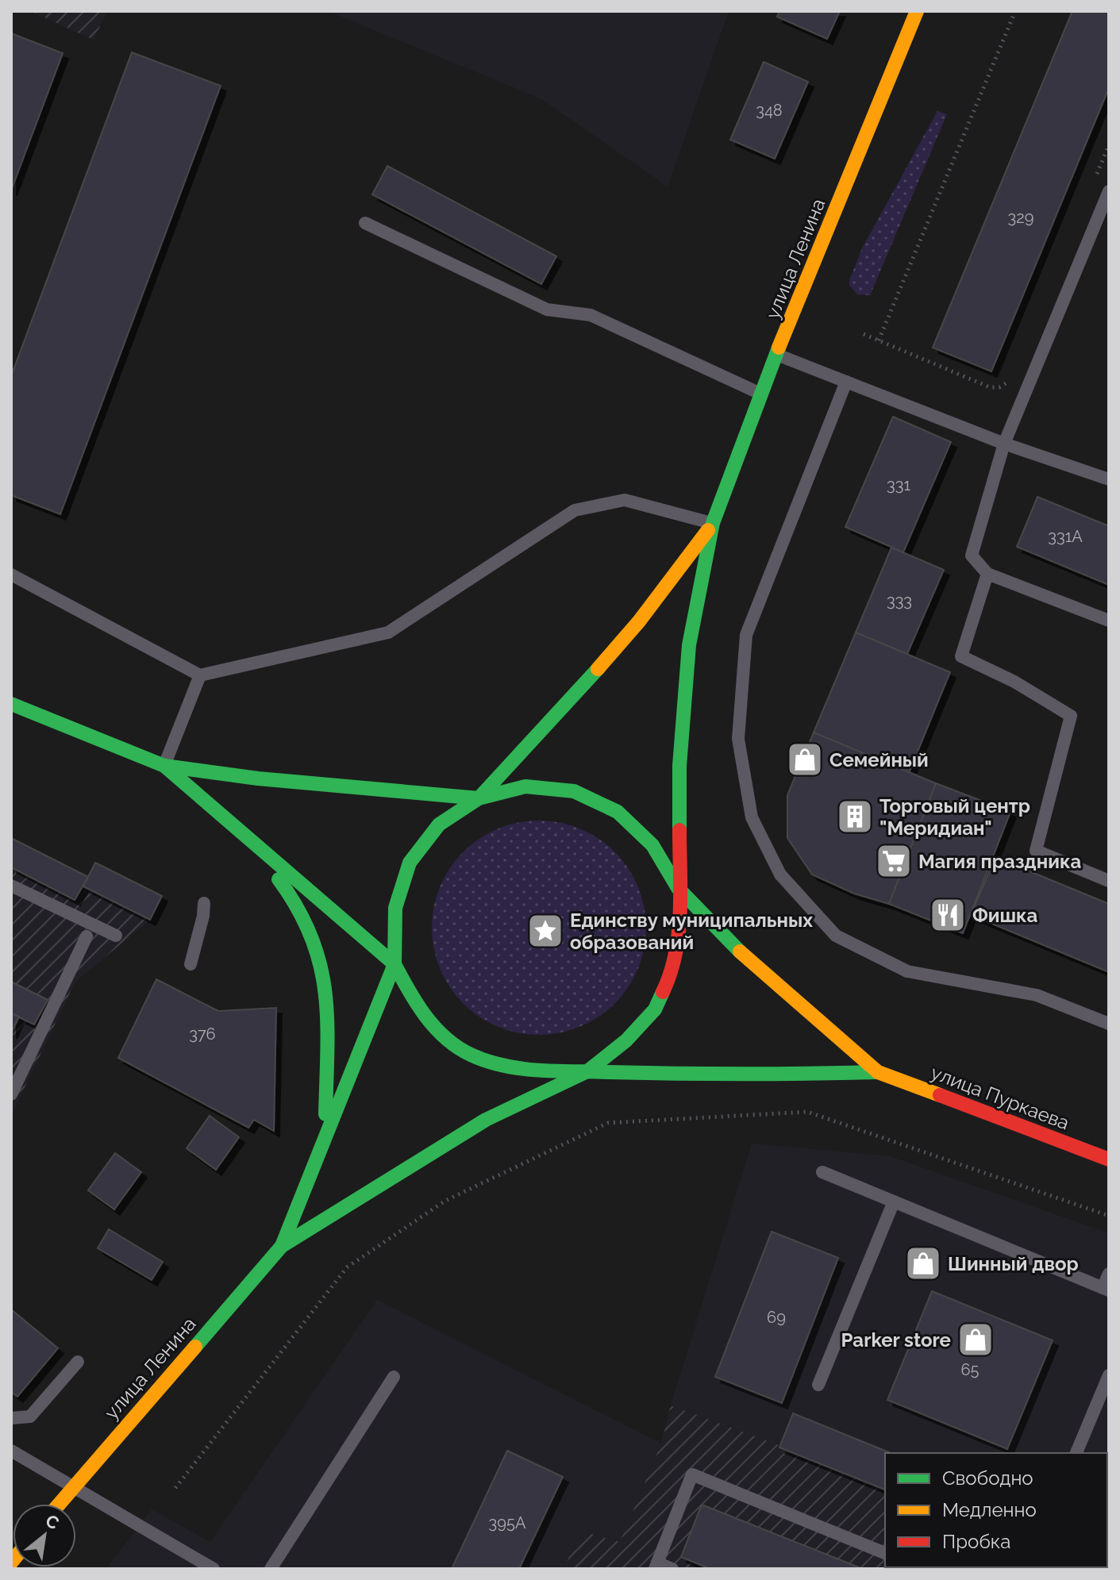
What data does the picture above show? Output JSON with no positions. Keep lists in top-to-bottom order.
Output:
{
  "streets": {
    "main road": ["улица Ленина", "улица Пуркаева"]
  },
  "places": {
    "shop": ["Семейный", "Шинный двор", "Parker store"],
    "building": ["Торговый центр \"Меридиан\""],
    "supermarket": ["Магия праздника"],
    "restaurant": ["Фишка"],
    "place": ["Единству муниципальных образований"]
  },
  "house_numbers": [
    "348",
    "329",
    "331",
    "331А",
    "333",
    "376",
    "69",
    "65",
    "395А"
  ],
  "legend": ["Свободно", "Медленно", "Пробка"],
  "north": "top right"
}
